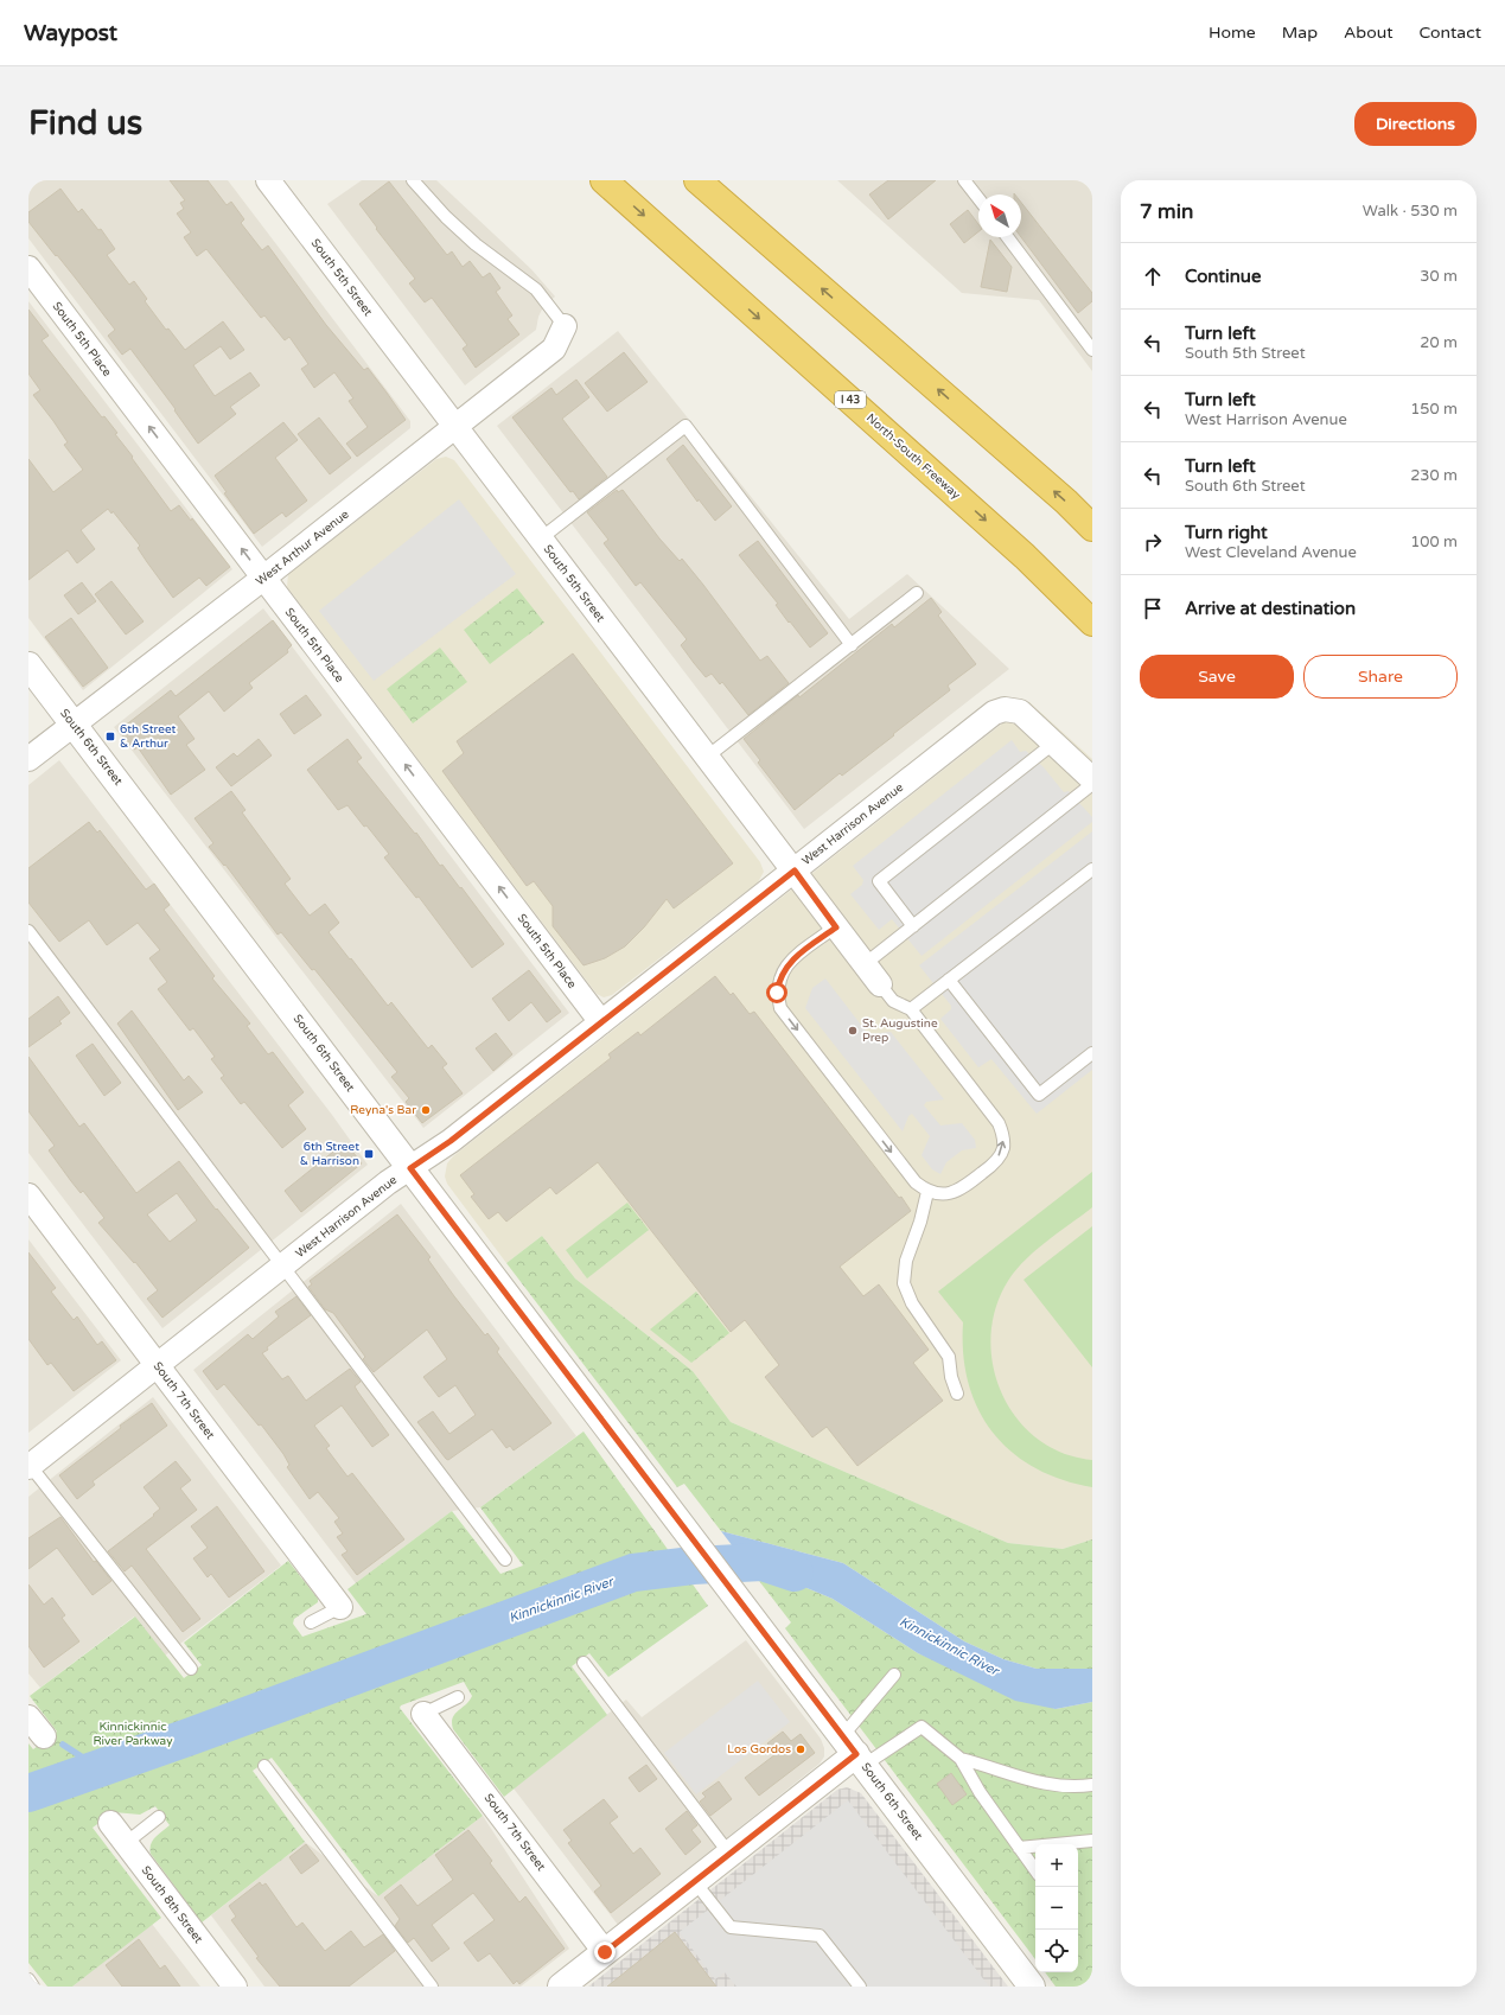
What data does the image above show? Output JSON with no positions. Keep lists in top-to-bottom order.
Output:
{
  "streets": {
    "highway": ["I 43", "North-South Freeway"],
    "street": [
      "South 5th Street",
      "South 5th Place",
      "West Arthur Avenue",
      "South 6th Street",
      "West Harrison Avenue",
      "South 7th Street",
      "South 8th Street"
    ]
  },
  "crossings": [
    ["South 5th Street", "West Arthur Avenue"],
    ["South 5th Street", "West Harrison Avenue"],
    ["South 5th Place", "West Arthur Avenue"],
    ["South 5th Place", "West Harrison Avenue"],
    ["West Arthur Avenue", "South 6th Street"],
    ["South 6th Street", "West Harrison Avenue"],
    ["West Harrison Avenue", "South 7th Street"]
  ],
  "one_way": ["South 5th Place"],
  "water": ["Kinnickinnic River"],
  "parks": ["Kinnickinnic River Parkway"],
  "places": {
    "transit": ["6th Street & Arthur", "6th Street & Harrison"],
    "other": ["St. Augustine Prep", "Reyna's Bar", "Los Gordos"]
  },
  "north": "top left",
  "page": {
    "header": "Waypost",
    "nav": [
      "Home",
      "Map",
      "About",
      "Contact"
    ],
    "buttons": [
      "Directions",
      ["Save", "Share"]
    ],
    "title": "Find us",
    "heading": ["7 min", "Walk · 530 m"],
    "list": [
      ["Continue", "30 m"],
      ["Turn left", "South 5th Street", "20 m"],
      ["Turn left", "West Harrison Avenue", "150 m"],
      ["Turn left", "South 6th Street", "230 m"],
      ["Turn right", "West Cleveland Avenue", "100 m"],
      "Arrive at destination"
    ],
    "map_buttons": ["+", "−"]
  }
}
